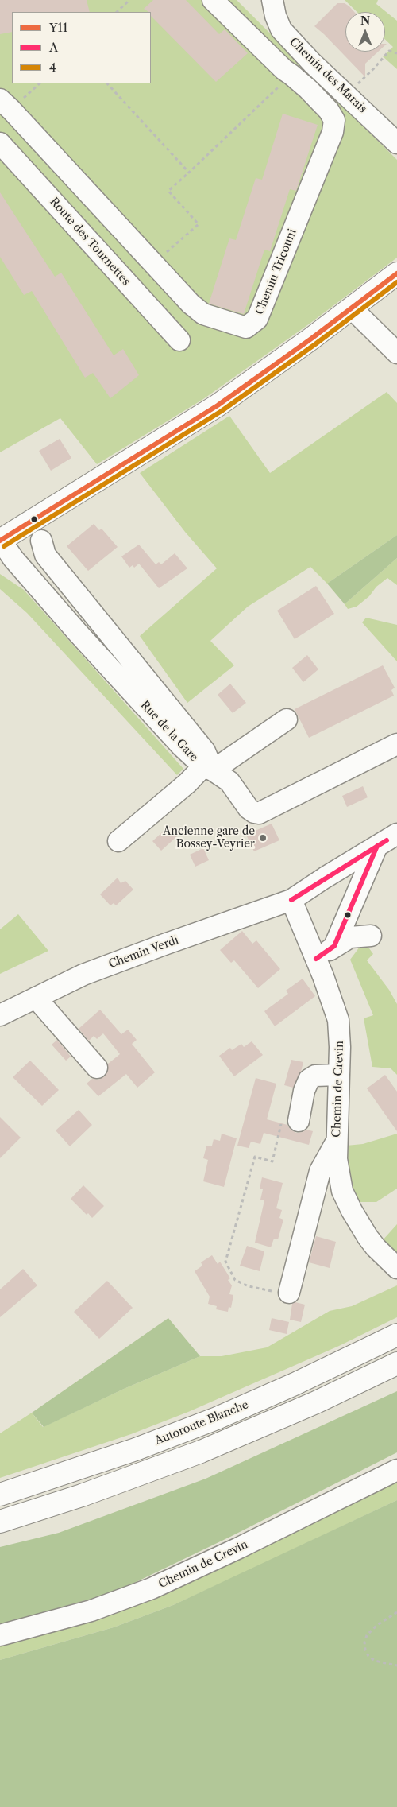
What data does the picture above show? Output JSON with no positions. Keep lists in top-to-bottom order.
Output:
{
  "streets": {
    "main road": ["Autoroute Blanche"],
    "street": [
      "Chemin des Marais",
      "Route des Tournettes",
      "Chemin Tricouni",
      "Rue de la Gare",
      "Chemin Verdi",
      "Chemin de Crevin"
    ]
  },
  "crossings": [
    ["Chemin Verdi", "Chemin de Crevin"]
  ],
  "places": ["Ancienne gare de Bossey-Veyrier"],
  "lines": ["transit line Y11", "transit line 4", "transit line A"],
  "legend": ["Y11", "A", "4"],
  "north": "top"
}
